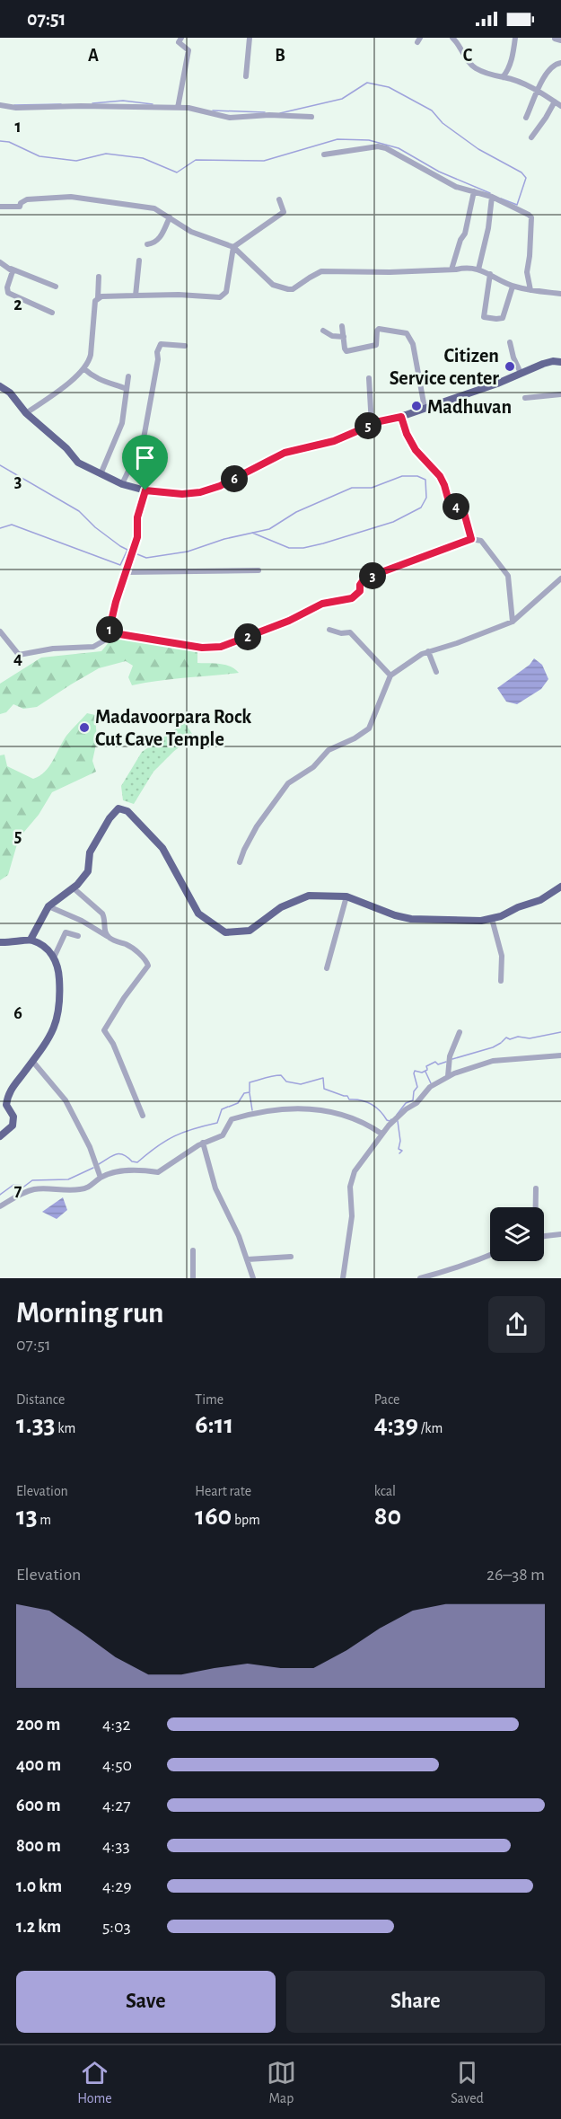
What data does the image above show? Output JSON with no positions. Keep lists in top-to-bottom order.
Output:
{
  "places": ["Citizen Service center", "Madhuvan", "Madavoorpara Rock Cut Cave Temple"],
  "page": {
    "status": "07:51",
    "pins": [
      "5",
      "6",
      "4",
      "3",
      "1",
      "2"
    ],
    "heading": ["Morning run", "07:51"],
    "stats": [
      ["Distance", "1.33 km"],
      ["Time", "6:11"],
      ["Pace", "4:39 /km"],
      ["Elevation", "13 m"],
      ["Heart rate", "160 bpm"],
      ["kcal", "80"]
    ],
    "chart": ["Elevation", "26–38 m"],
    "list": [
      {
        "name": "200 m",
        "note": "4:32"
      },
      {
        "name": "400 m",
        "note": "4:50"
      },
      {
        "name": "600 m",
        "note": "4:27"
      },
      {
        "name": "800 m",
        "note": "4:33"
      },
      {
        "name": "1.0 km",
        "note": "4:29"
      },
      {
        "name": "1.2 km",
        "note": "5:03"
      }
    ],
    "buttons": ["Save", "Share"],
    "tabs": ["Home", "Map", "Saved"]
  },
  "grid": {
    "columns": ["A", "B", "C"],
    "rows": [
      "1",
      "2",
      "3",
      "4",
      "5",
      "6",
      "7"
    ]
  }
}
